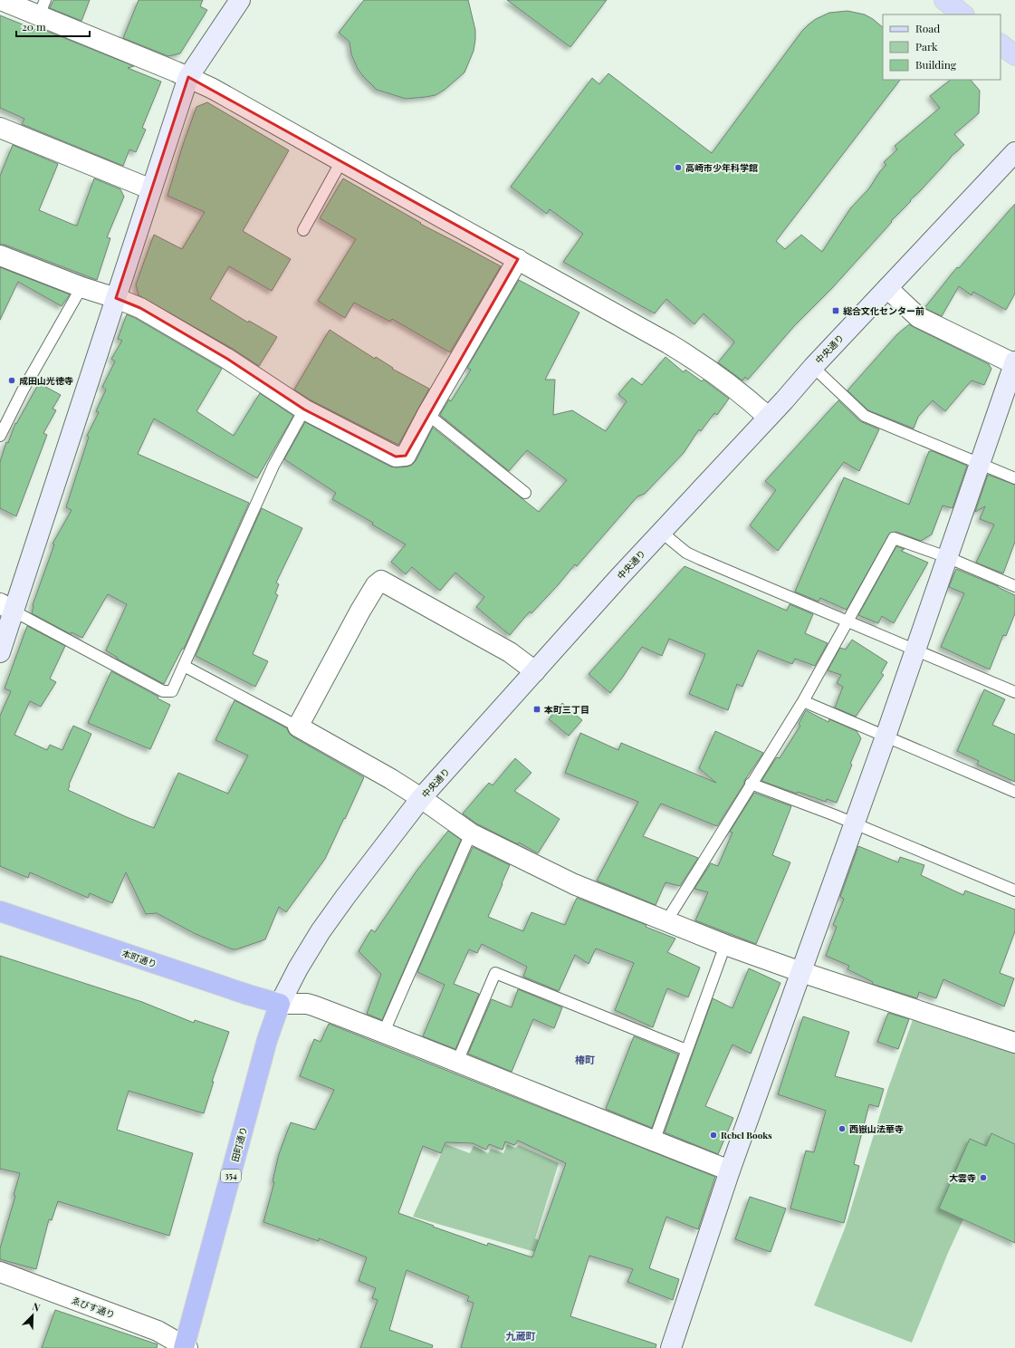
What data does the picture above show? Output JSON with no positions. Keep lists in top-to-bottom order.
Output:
{
  "streets": {
    "highway": ["本町通り", "田町通り", "354"],
    "street": ["中央通り", "ゑびす通り"]
  },
  "crossings": [
    ["中央通り", "本町通り"],
    ["中央通り", "田町通り"],
    ["本町通り", "田町通り"],
    ["田町通り", "ゑびす通り"]
  ],
  "districts": ["椿町", "九蔵町"],
  "places": {
    "other": [
      "高崎市少年科学館",
      "成田山光徳寺",
      "西嶽山法華寺",
      "Rebel Books",
      "大雲寺"
    ],
    "transit": ["総合文化センター前", "本町三丁目"]
  },
  "legend": ["Road", "Park", "Building"],
  "scale_bar": "20 m",
  "north": "top right"
}
